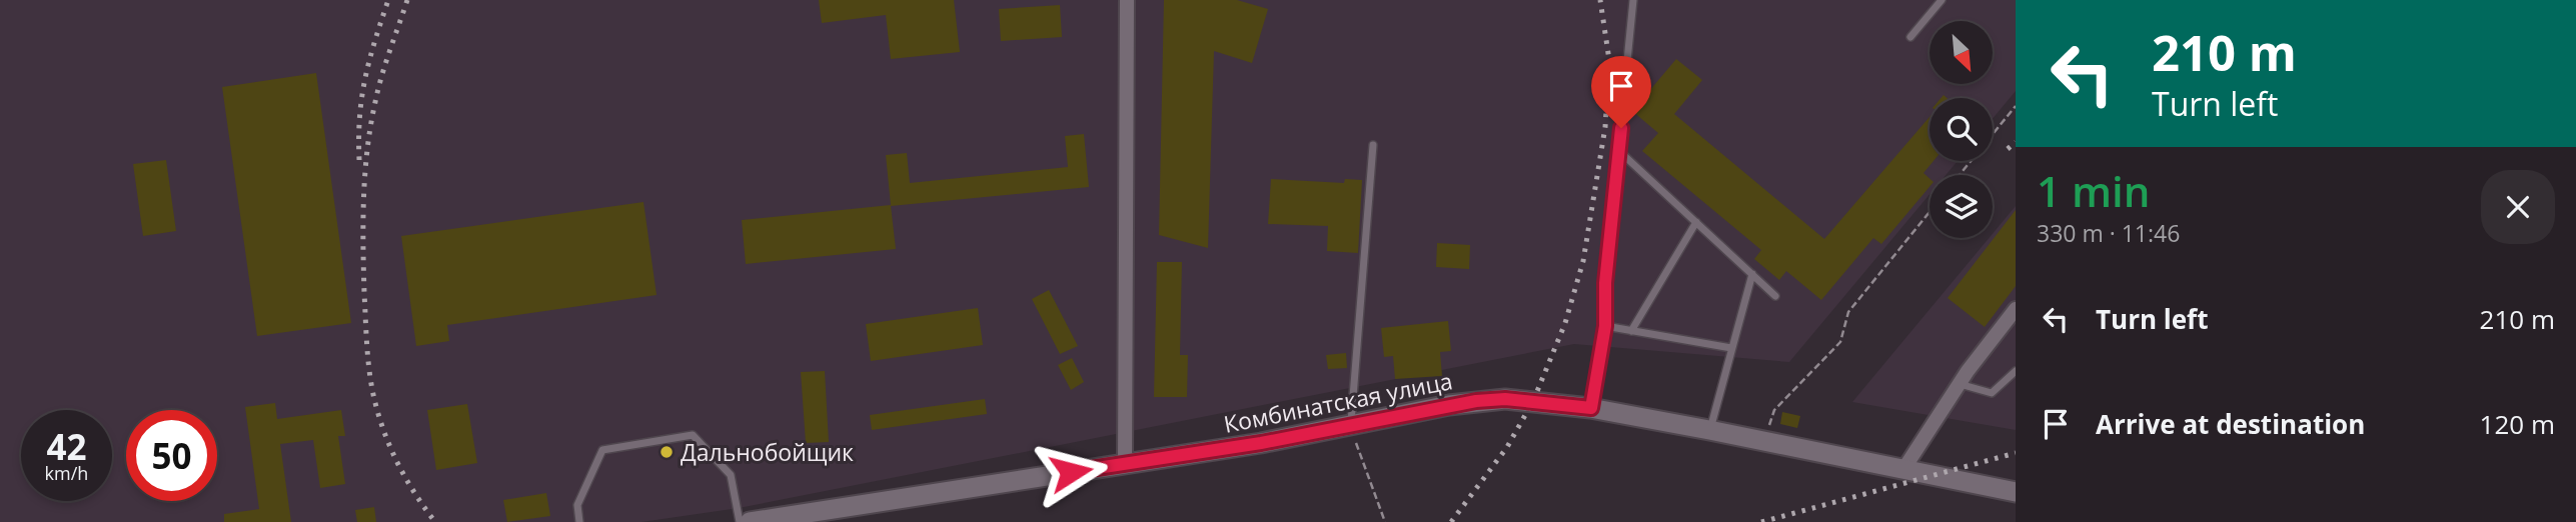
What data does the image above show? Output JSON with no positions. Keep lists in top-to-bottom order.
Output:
{
  "streets": {
    "main road": ["Комбинатская улица"]
  },
  "places": ["Дальнобойщик"],
  "north": "bottom right",
  "page": {
    "turn": ["210 m", "Turn left"],
    "heading": ["1 min", "330 m · 11:46"],
    "list": [
      {
        "name": "Turn left",
        "value": "210 m"
      },
      {
        "name": "Arrive at destination",
        "value": "120 m"
      }
    ],
    "speed": "42 km/h",
    "limit": "50"
  }
}
